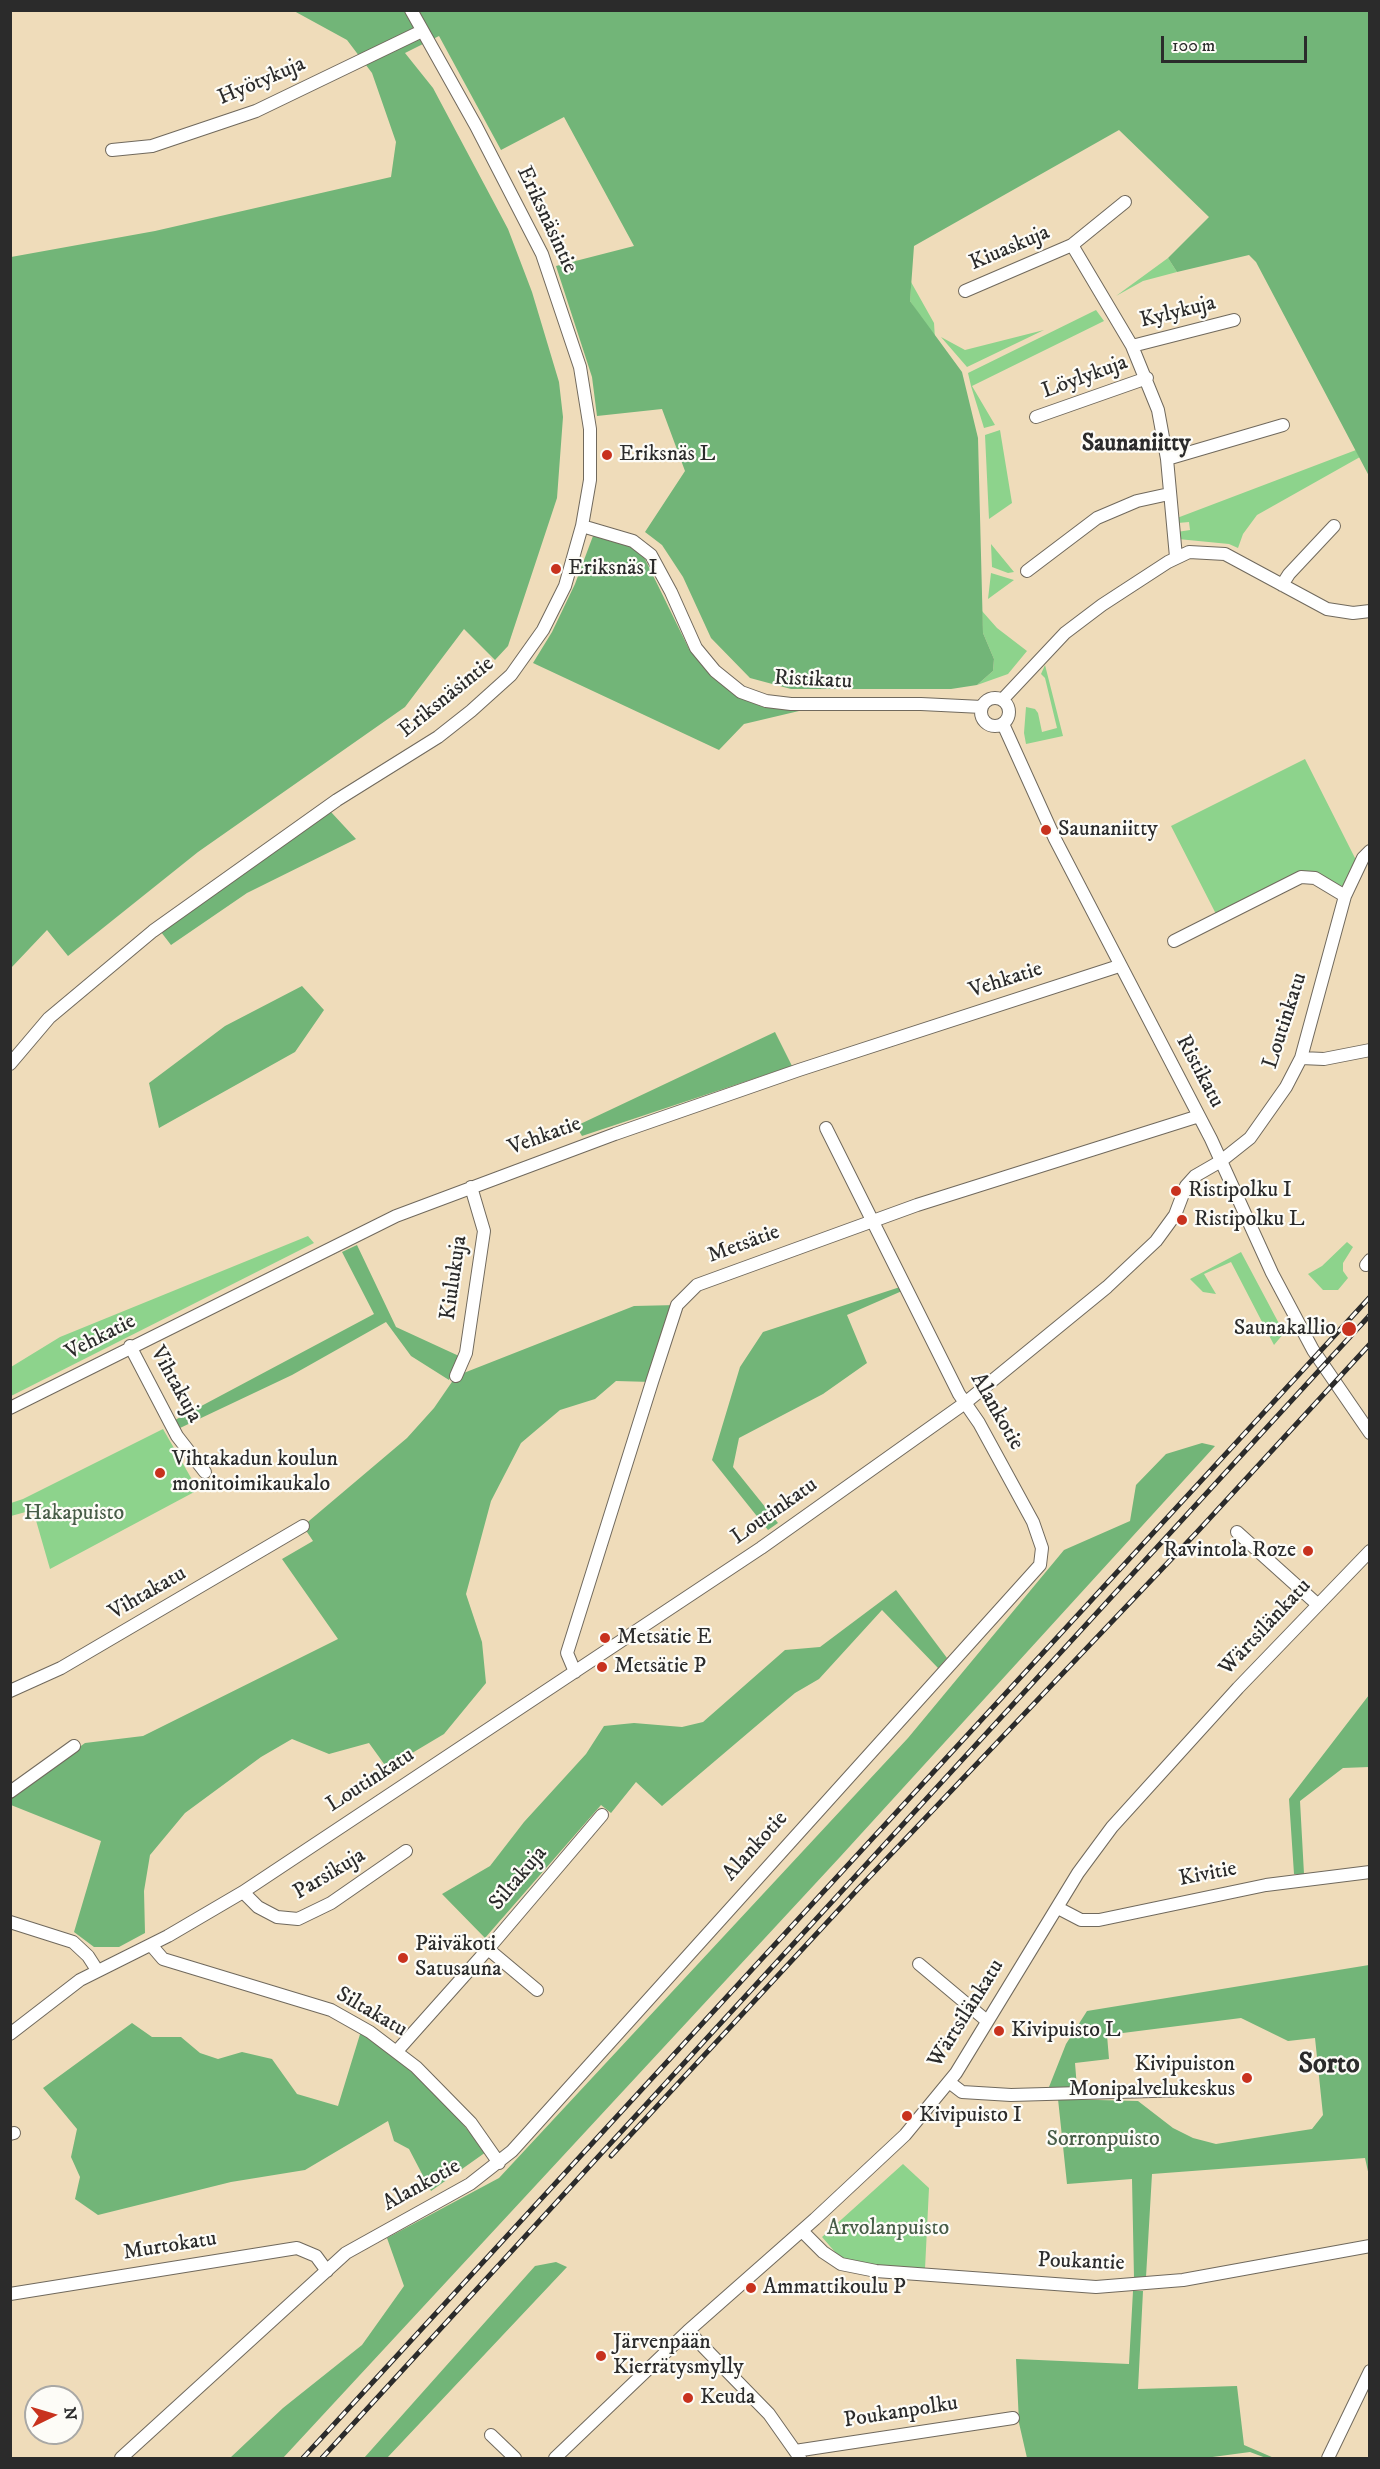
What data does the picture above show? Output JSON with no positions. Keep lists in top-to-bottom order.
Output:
{
  "streets": {
    "street": [
      "Hyötykuja",
      "Eriksnäsintie",
      "Kiuaskuja",
      "Kylykuja",
      "Löylykuja",
      "Ristikatu",
      "Vehkatie",
      "Loutinkatu",
      "Metsätie",
      "Kiulukuja",
      "Vihtakuja",
      "Alankotie",
      "Vihtakatu",
      "Wärtsilänkatu",
      "Parsikuja",
      "Kivitie",
      "Siltakuja",
      "Siltakatu",
      "Murtokatu",
      "Poukantie",
      "Poukanpolku"
    ]
  },
  "crossings": [
    ["Hyötykuja", "Eriksnäsintie"],
    ["Eriksnäsintie", "Ristikatu"],
    ["Ristikatu", "Vehkatie"],
    ["Ristikatu", "Loutinkatu"],
    ["Ristikatu", "Metsätie"],
    ["Vehkatie", "Kiulukuja"],
    ["Vehkatie", "Vihtakuja"],
    ["Loutinkatu", "Metsätie"],
    ["Loutinkatu", "Alankotie"],
    ["Loutinkatu", "Parsikuja"],
    ["Loutinkatu", "Siltakatu"],
    ["Metsätie", "Alankotie"],
    ["Alankotie", "Siltakatu"],
    ["Alankotie", "Murtokatu"],
    ["Wärtsilänkatu", "Kivitie"],
    ["Wärtsilänkatu", "Poukantie"],
    ["Siltakuja", "Siltakatu"]
  ],
  "districts": ["Saunaniitty", "Sorto"],
  "parks": ["Hakapuisto", "Sorronpuisto", "Arvolanpuisto"],
  "places": [
    "Eriksnäs L",
    "Eriksnäs I",
    "Saunaniitty",
    "Ristipolku I",
    "Ristipolku L",
    "Saunakallio",
    "Vihtakadun koulun monitoimikaukalo",
    "Ravintola Roze",
    "Metsätie E",
    "Metsätie P",
    "Päiväkoti Satusauna",
    "Kivipuisto L",
    "Kivipuiston Monipalvelukeskus",
    "Kivipuisto I",
    "Ammattikoulu P",
    "Järvenpään Kierrätysmylly",
    "Keuda"
  ],
  "scale_bar": "100 m",
  "north": "right"
}
